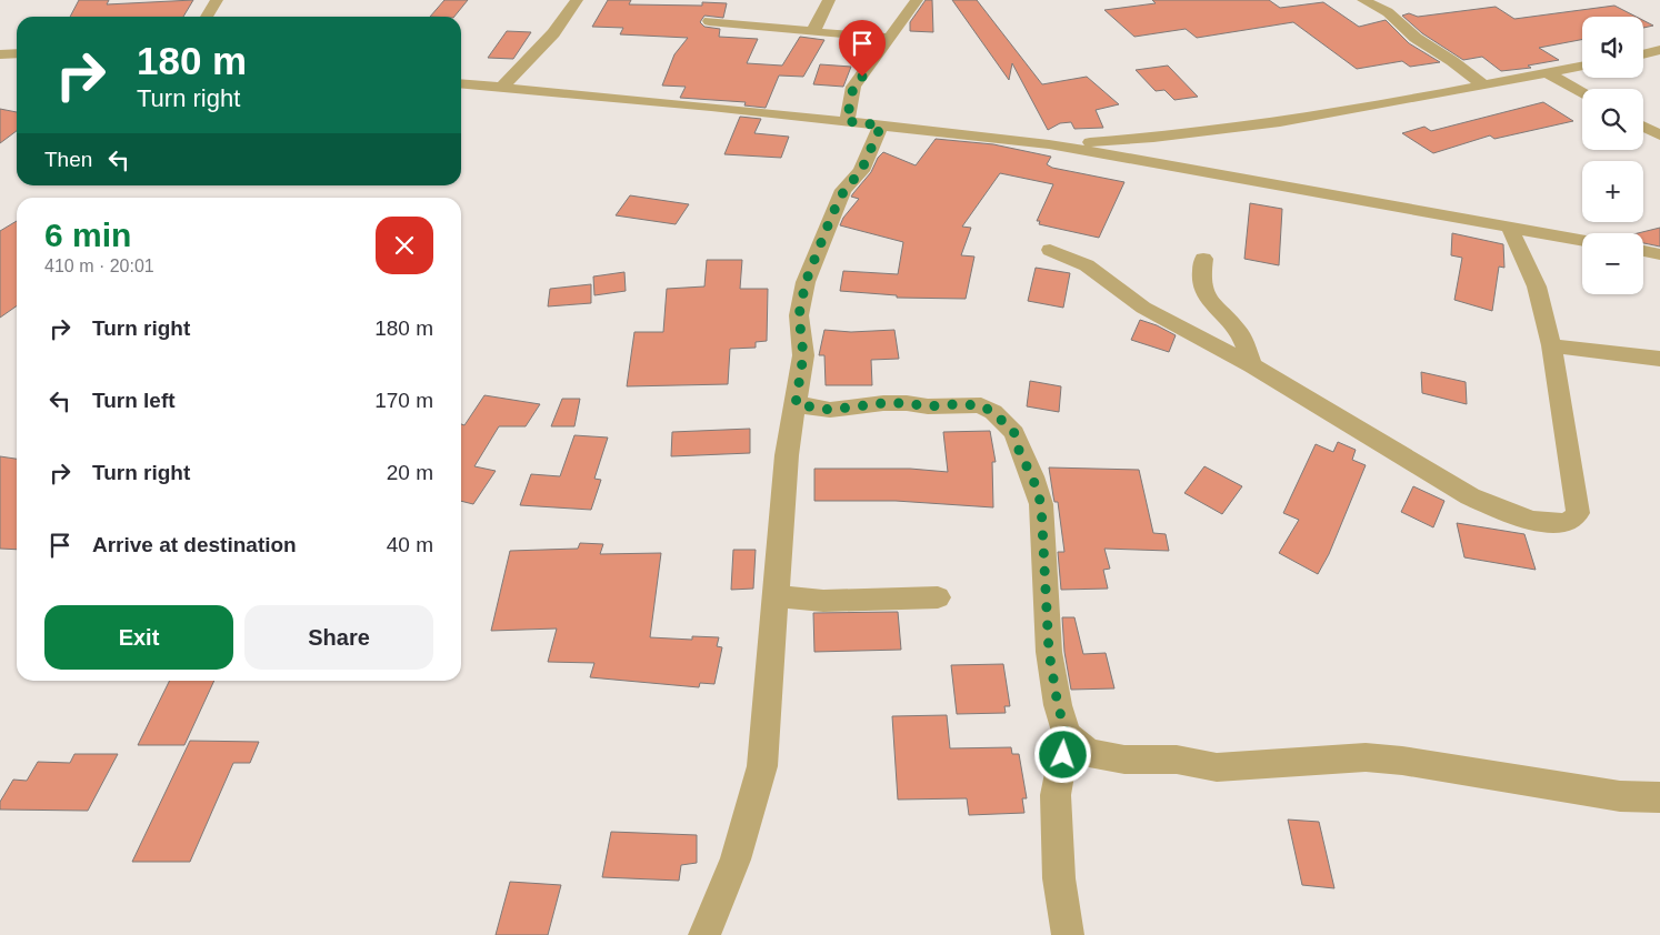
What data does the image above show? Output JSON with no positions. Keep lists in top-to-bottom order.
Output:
{
  "page": {
    "map_buttons": ["+", "−"],
    "turn": ["180 m", "Turn right"],
    "then": "Then",
    "heading": ["6 min", "410 m · 20:01"],
    "list": [
      {
        "name": "Turn right",
        "value": "180 m"
      },
      {
        "name": "Turn left",
        "value": "170 m"
      },
      {
        "name": "Turn right",
        "value": "20 m"
      },
      {
        "name": "Arrive at destination",
        "value": "40 m"
      }
    ],
    "buttons": ["Exit", "Share"]
  }
}
